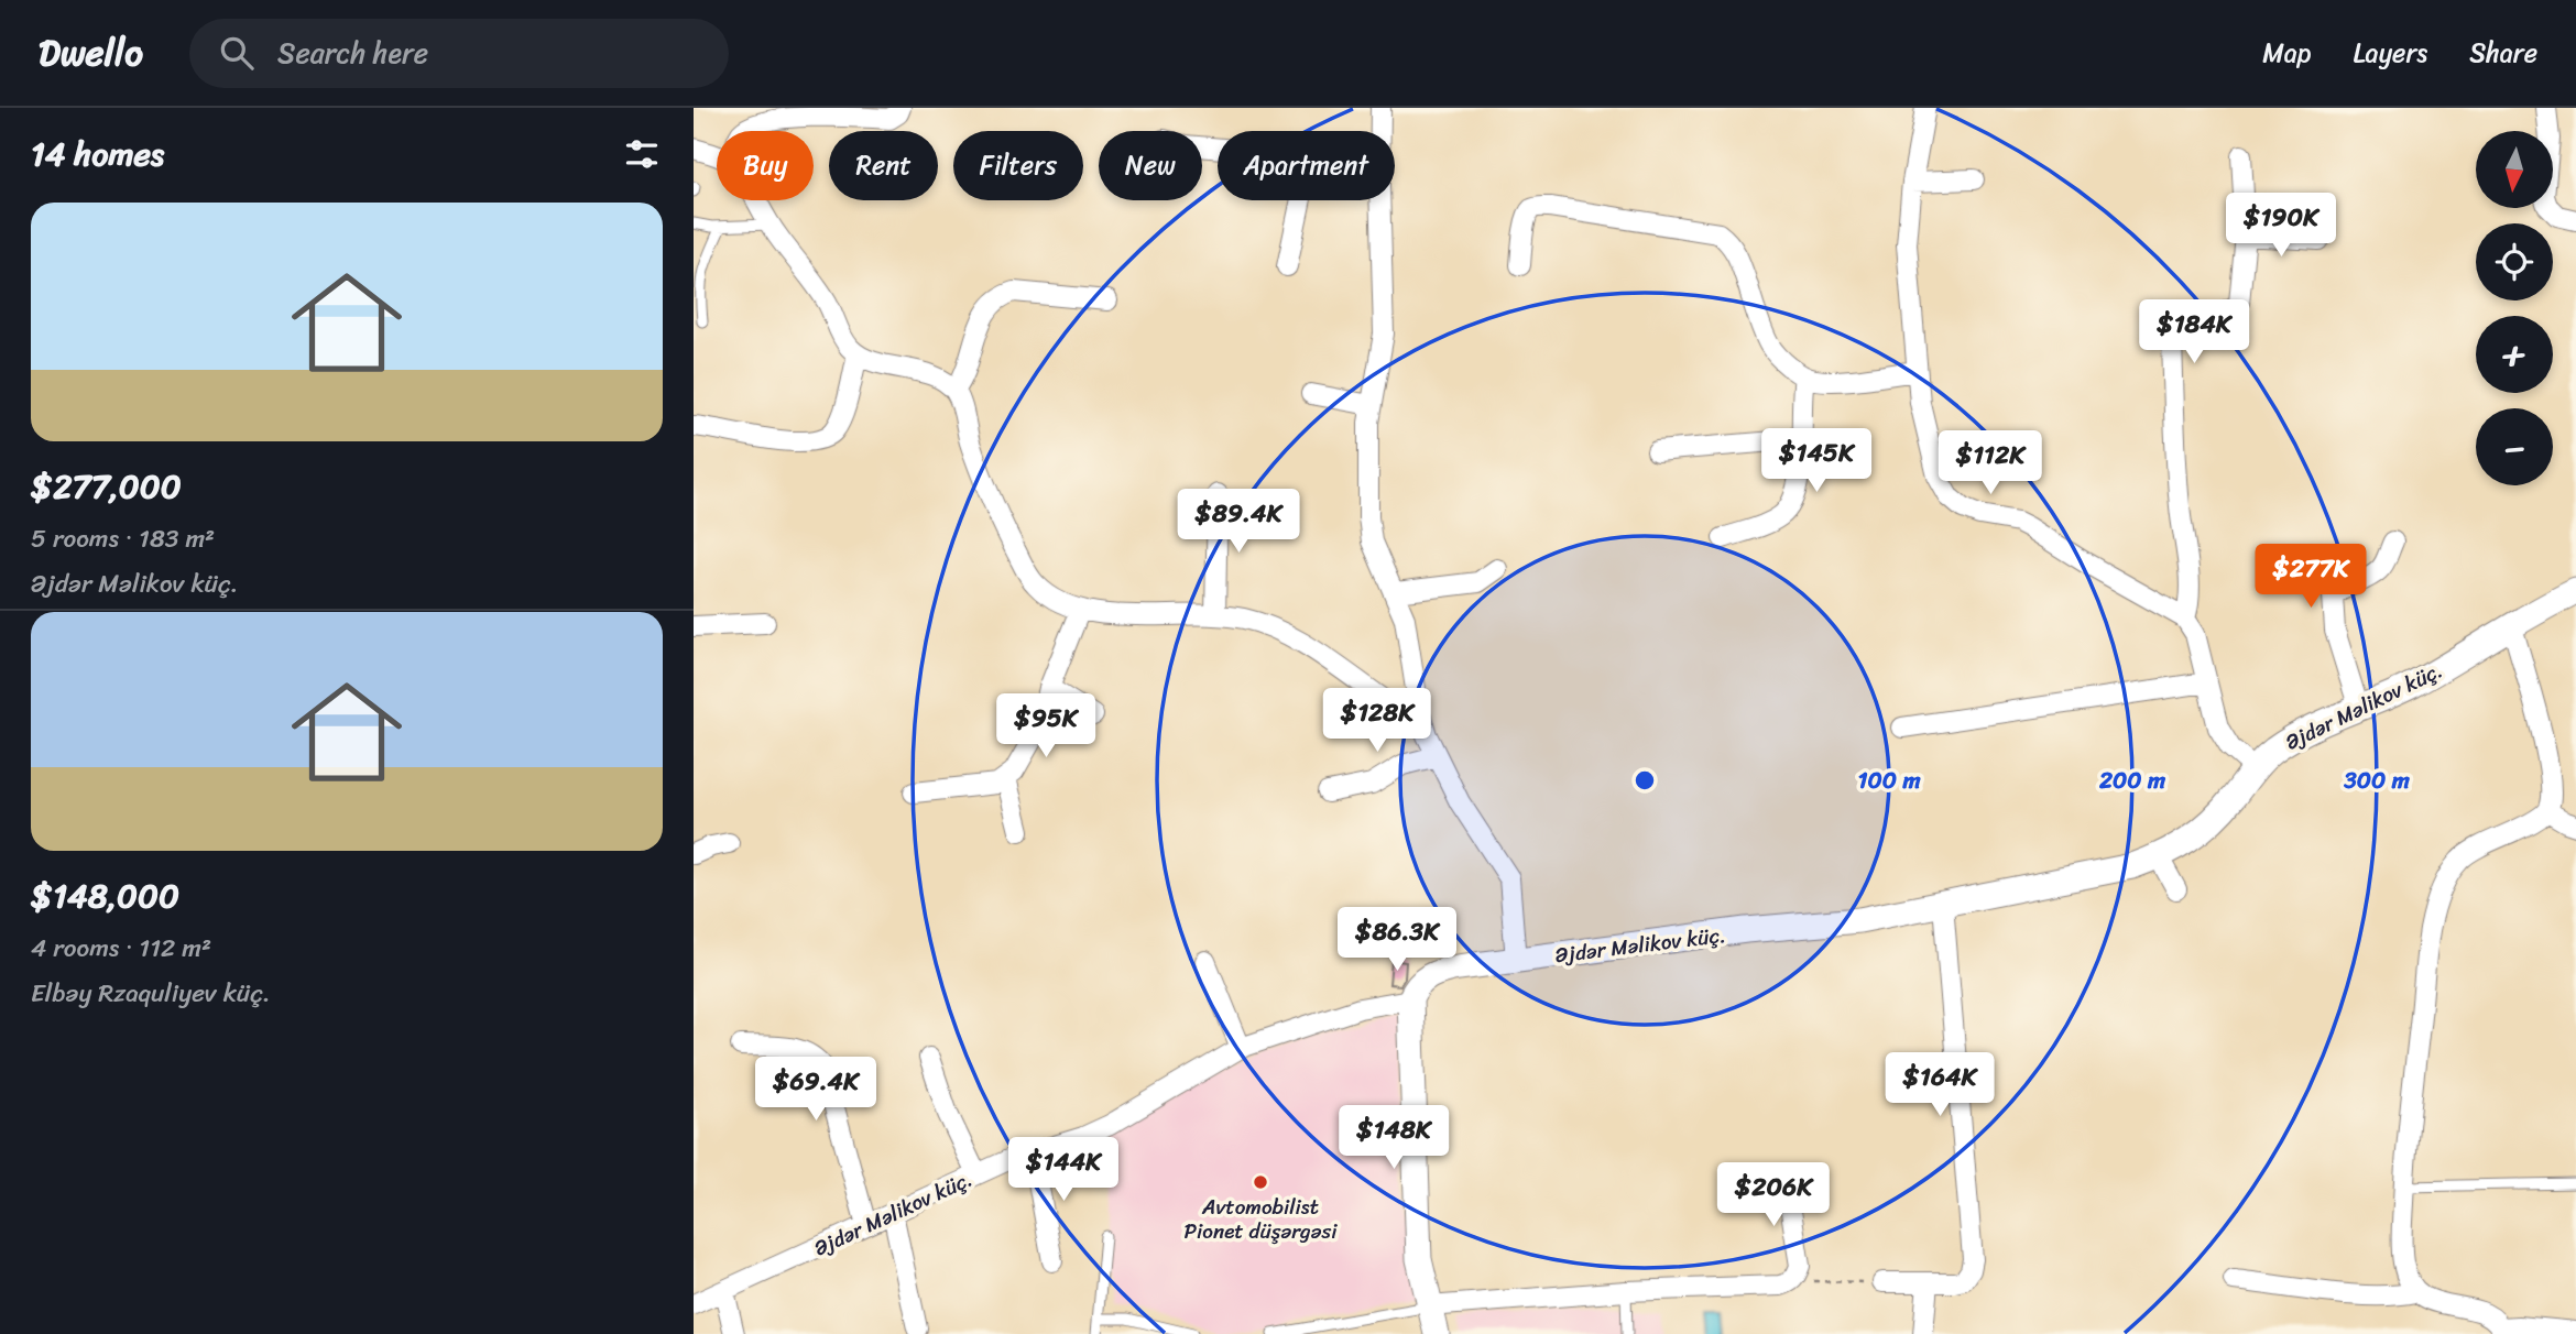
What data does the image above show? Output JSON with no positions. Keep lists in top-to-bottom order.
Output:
{
  "streets": {
    "street": ["Əjdər Məlikov küç."]
  },
  "places": ["Avtomobilist Pionet düşərgəsi"],
  "north": "bottom",
  "page": {
    "header": "Dwello",
    "search": "Search here",
    "nav": ["Map", "Layers", "Share"],
    "heading": "14 homes",
    "map_buttons": ["+", "−"],
    "chip": [
      "Buy",
      "Rent",
      "Filters",
      "New",
      "Apartment"
    ],
    "price": [
      "$190K",
      "$184K",
      "$145K",
      "$112K",
      "$89.4K",
      "$277K",
      "$128K",
      "$95K",
      "$86.3K",
      "$164K",
      "$69.4K",
      "$148K",
      "$144K",
      "$206K"
    ],
    "list": [
      {
        "name": "$277,000",
        "note": "5 rooms · 183 m² · Əjdər Məlikov küç."
      },
      {
        "name": "$148,000",
        "note": "4 rooms · 112 m² · Elbəy Rzaquliyev küç."
      }
    ]
  },
  "rings": ["100 m", "200 m", "300 m"]
}
